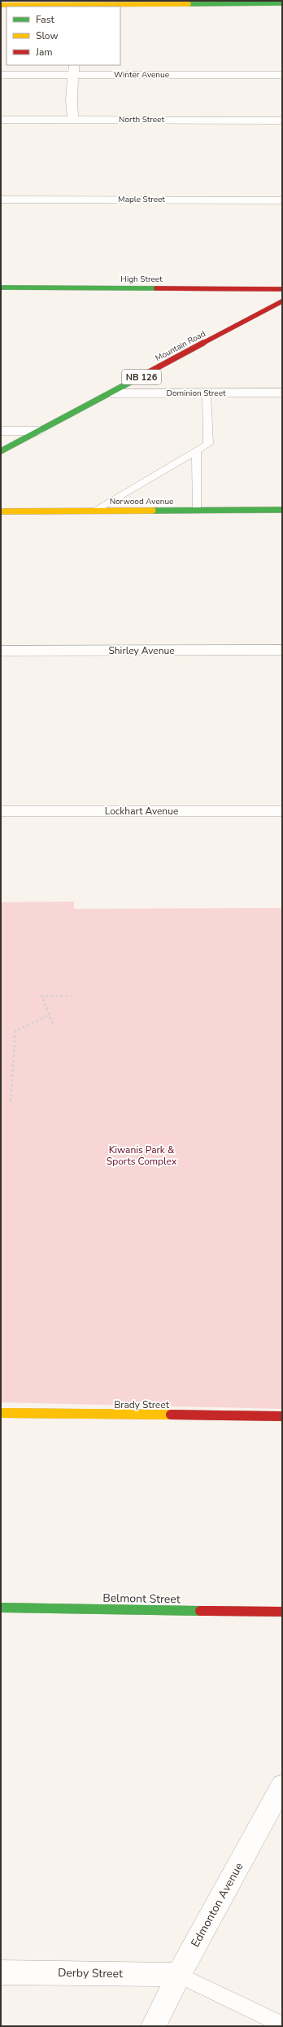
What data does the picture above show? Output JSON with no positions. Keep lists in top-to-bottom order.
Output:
{
  "streets": {
    "street": [
      "Winter Avenue",
      "North Street",
      "Maple Street",
      "High Street",
      "Mountain Road",
      "NB 126",
      "Dominion Street",
      "Norwood Avenue",
      "Shirley Avenue",
      "Lockhart Avenue",
      "Brady Street",
      "Belmont Street",
      "Edmonton Avenue",
      "Derby Street"
    ]
  },
  "crossings": [
    ["Mountain Road", "Dominion Street"],
    ["Edmonton Avenue", "Derby Street"]
  ],
  "parks": ["Kiwanis Park & Sports Complex"],
  "legend": ["Fast", "Slow", "Jam"]
}
